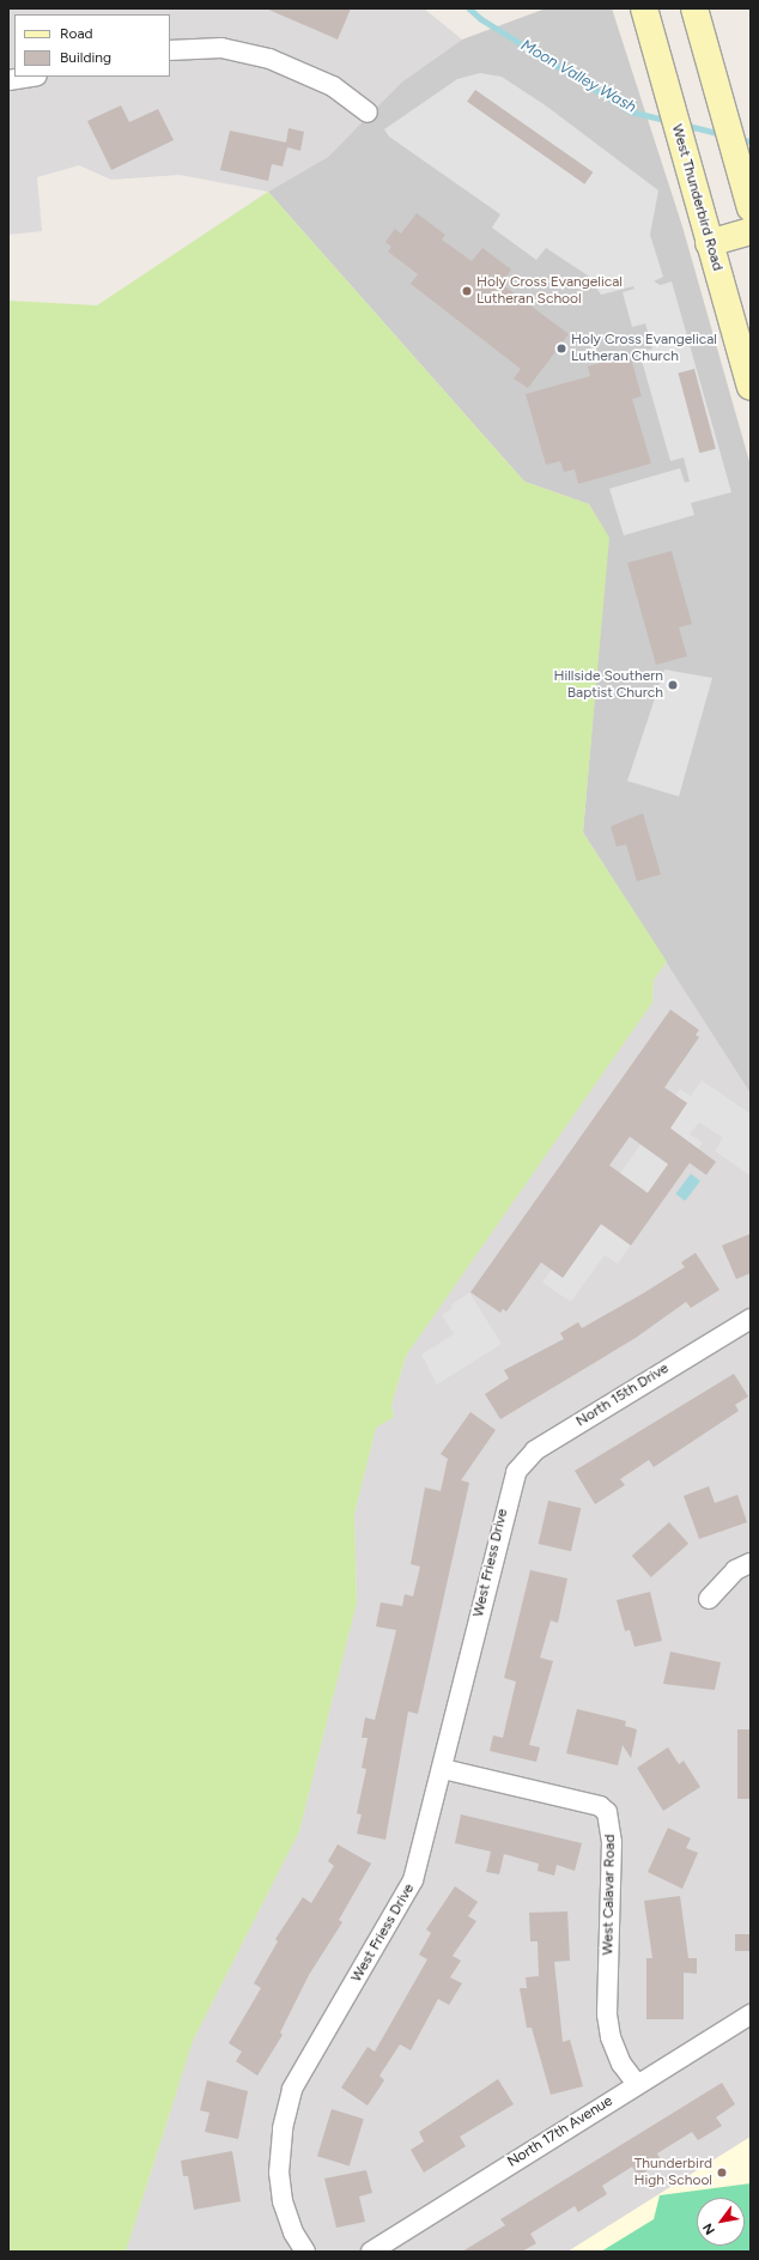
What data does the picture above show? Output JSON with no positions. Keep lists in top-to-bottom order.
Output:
{
  "streets": {
    "main road": ["West Thunderbird Road"],
    "street": [
      "North 15th Drive",
      "West Friess Drive",
      "West Calavar Road",
      "North 17th Avenue"
    ]
  },
  "crossings": [
    ["North 15th Drive", "West Friess Drive"],
    ["West Friess Drive", "West Calavar Road"],
    ["West Calavar Road", "North 17th Avenue"]
  ],
  "water": ["Moon Valley Wash"],
  "places": [
    "Holy Cross Evangelical Lutheran School",
    "Holy Cross Evangelical Lutheran Church",
    "Hillside Southern Baptist Church",
    "Thunderbird High School"
  ],
  "legend": ["Road", "Building"],
  "north": "bottom left"
}
